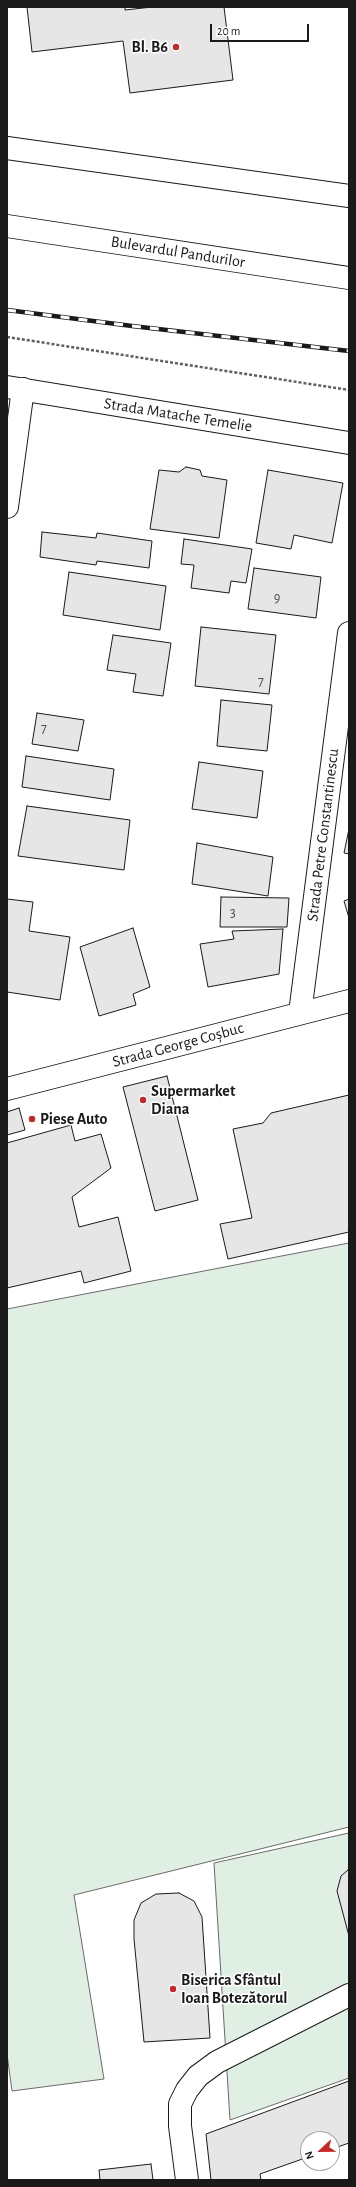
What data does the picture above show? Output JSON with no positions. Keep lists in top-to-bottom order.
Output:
{
  "streets": {
    "street": [
      "Bulevardul Pandurilor",
      "Strada Matache Temelie",
      "Strada Petre Constantinescu",
      "Strada George Coșbuc"
    ]
  },
  "crossings": [
    ["Strada Petre Constantinescu", "Strada George Coșbuc"]
  ],
  "places": [
    "Bl. B6",
    "Supermarket Diana",
    "Piese Auto",
    "Biserica Sfântul Ioan Botezătorul"
  ],
  "house_numbers": [
    "9",
    "7",
    "7",
    "3"
  ],
  "scale_bar": "20 m",
  "north": "left"
}
